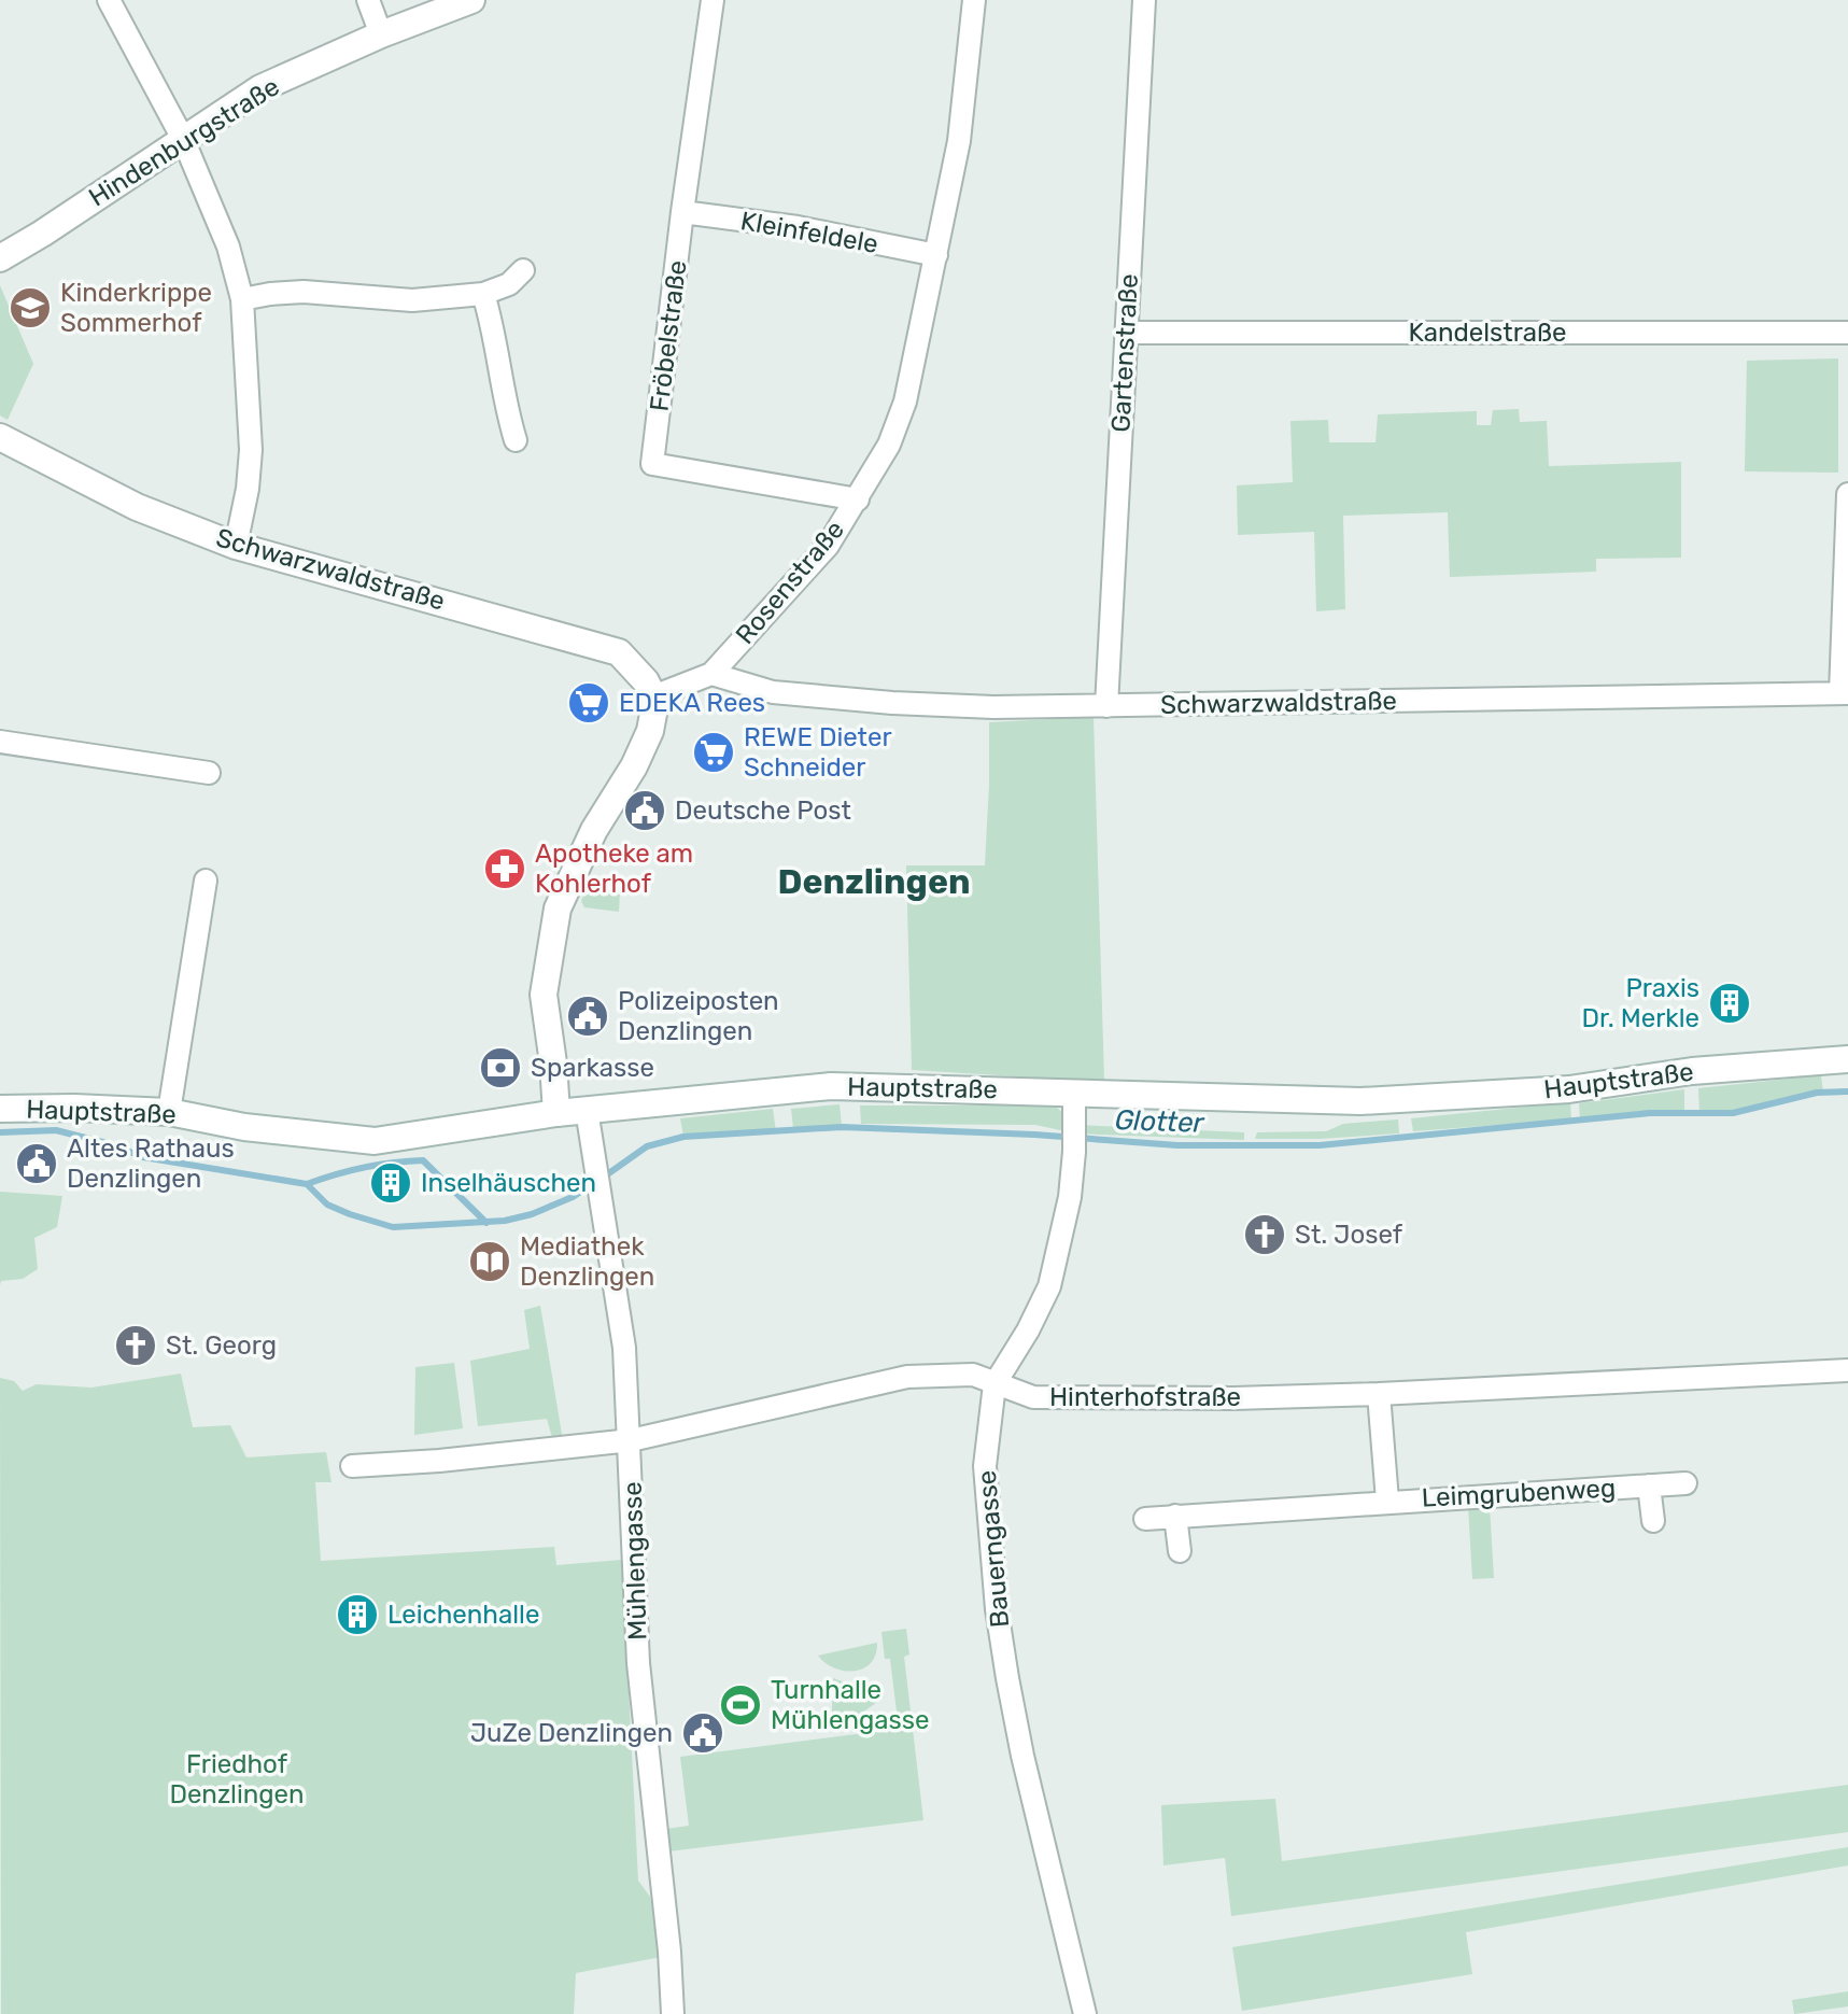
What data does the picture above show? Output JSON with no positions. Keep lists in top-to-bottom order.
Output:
{
  "streets": {
    "main road": ["Hindenburgstraße", "Schwarzwaldstraße", "Hauptstraße"],
    "street": [
      "Kleinfeldele",
      "Kandelstraße",
      "Fröbelstraße",
      "Gartenstraße",
      "Rosenstraße",
      "Hinterhofstraße",
      "Leimgrubenweg",
      "Bauerngasse",
      "Mühlengasse"
    ]
  },
  "crossings": [
    ["Kleinfeldele", "Fröbelstraße"],
    ["Kleinfeldele", "Rosenstraße"],
    ["Kandelstraße", "Gartenstraße"],
    ["Fröbelstraße", "Rosenstraße"],
    ["Gartenstraße", "Schwarzwaldstraße"],
    ["Schwarzwaldstraße", "Rosenstraße"],
    ["Hauptstraße", "Bauerngasse"],
    ["Hauptstraße", "Mühlengasse"],
    ["Hinterhofstraße", "Leimgrubenweg"],
    ["Hinterhofstraße", "Bauerngasse"],
    ["Hinterhofstraße", "Mühlengasse"]
  ],
  "districts": ["Denzlingen"],
  "water": ["Glotter"],
  "parks": ["Friedhof Denzlingen"],
  "places": {
    "school or university": ["Kinderkrippe Sommerhof"],
    "supermarket": ["EDEKA Rees", "REWE Dieter Schneider"],
    "public building": [
      "Deutsche Post",
      "Polizeiposten Denzlingen",
      "Altes Rathaus Denzlingen",
      "JuZe Denzlingen"
    ],
    "pharmacy": ["Apotheke am Kohlerhof"],
    "building": ["Praxis Dr. Merkle", "Inselhäuschen", "Leichenhalle"],
    "bank": ["Sparkasse"],
    "church": ["St. Josef", "St. Georg"],
    "library": ["Mediathek Denzlingen"],
    "sports": ["Turnhalle Mühlengasse"]
  }
}
